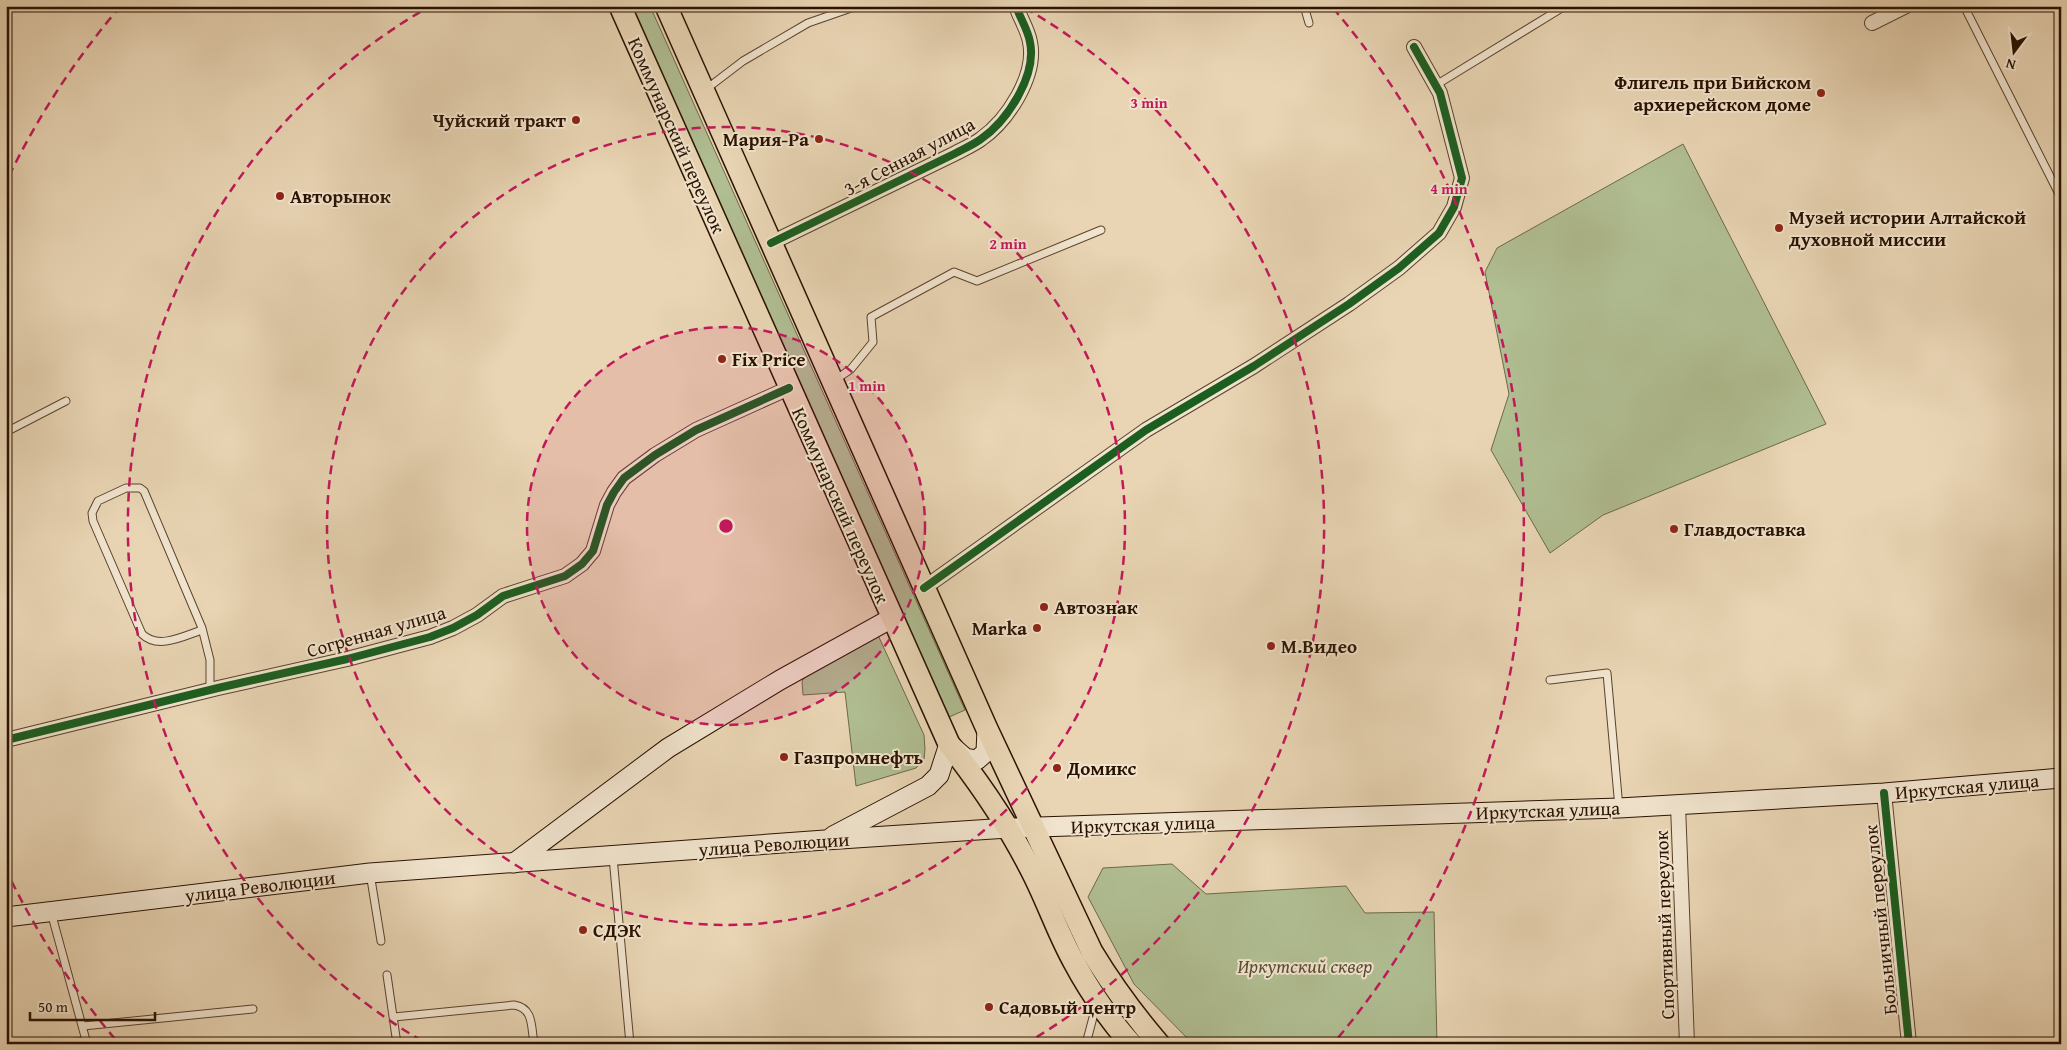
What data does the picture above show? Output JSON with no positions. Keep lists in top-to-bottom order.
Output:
{
  "streets": {
    "main road": ["Коммунарский переулок", "Иркутская улица", "улица Революции"],
    "street": [
      "3-я Сенная улица",
      "Согренная улица",
      "Больничный переулок",
      "Спортивный переулок"
    ]
  },
  "crossings": [
    ["Коммунарский переулок", "Согренная улица"],
    ["Коммунарский переулок", "улица Революции"],
    ["Иркутская улица", "улица Революции"],
    ["Иркутская улица", "Больничный переулок"],
    ["Иркутская улица", "Спортивный переулок"]
  ],
  "parks": ["Иркутский сквер"],
  "places": [
    "Флигель при Бийском архиерейском доме",
    "Чуйский тракт",
    "Мария-Ра",
    "Авторынок",
    "Музей истории Алтайской духовной миссии",
    "Fix Price",
    "Главдоставка",
    "Автознак",
    "Marka",
    "М.Видео",
    "Газпромнефть",
    "Домикс",
    "СДЭК",
    "Садовый центр"
  ],
  "scale_bar": "50 m",
  "north": "bottom",
  "rings": [
    "3 min",
    "4 min",
    "2 min",
    "1 min"
  ]
}
